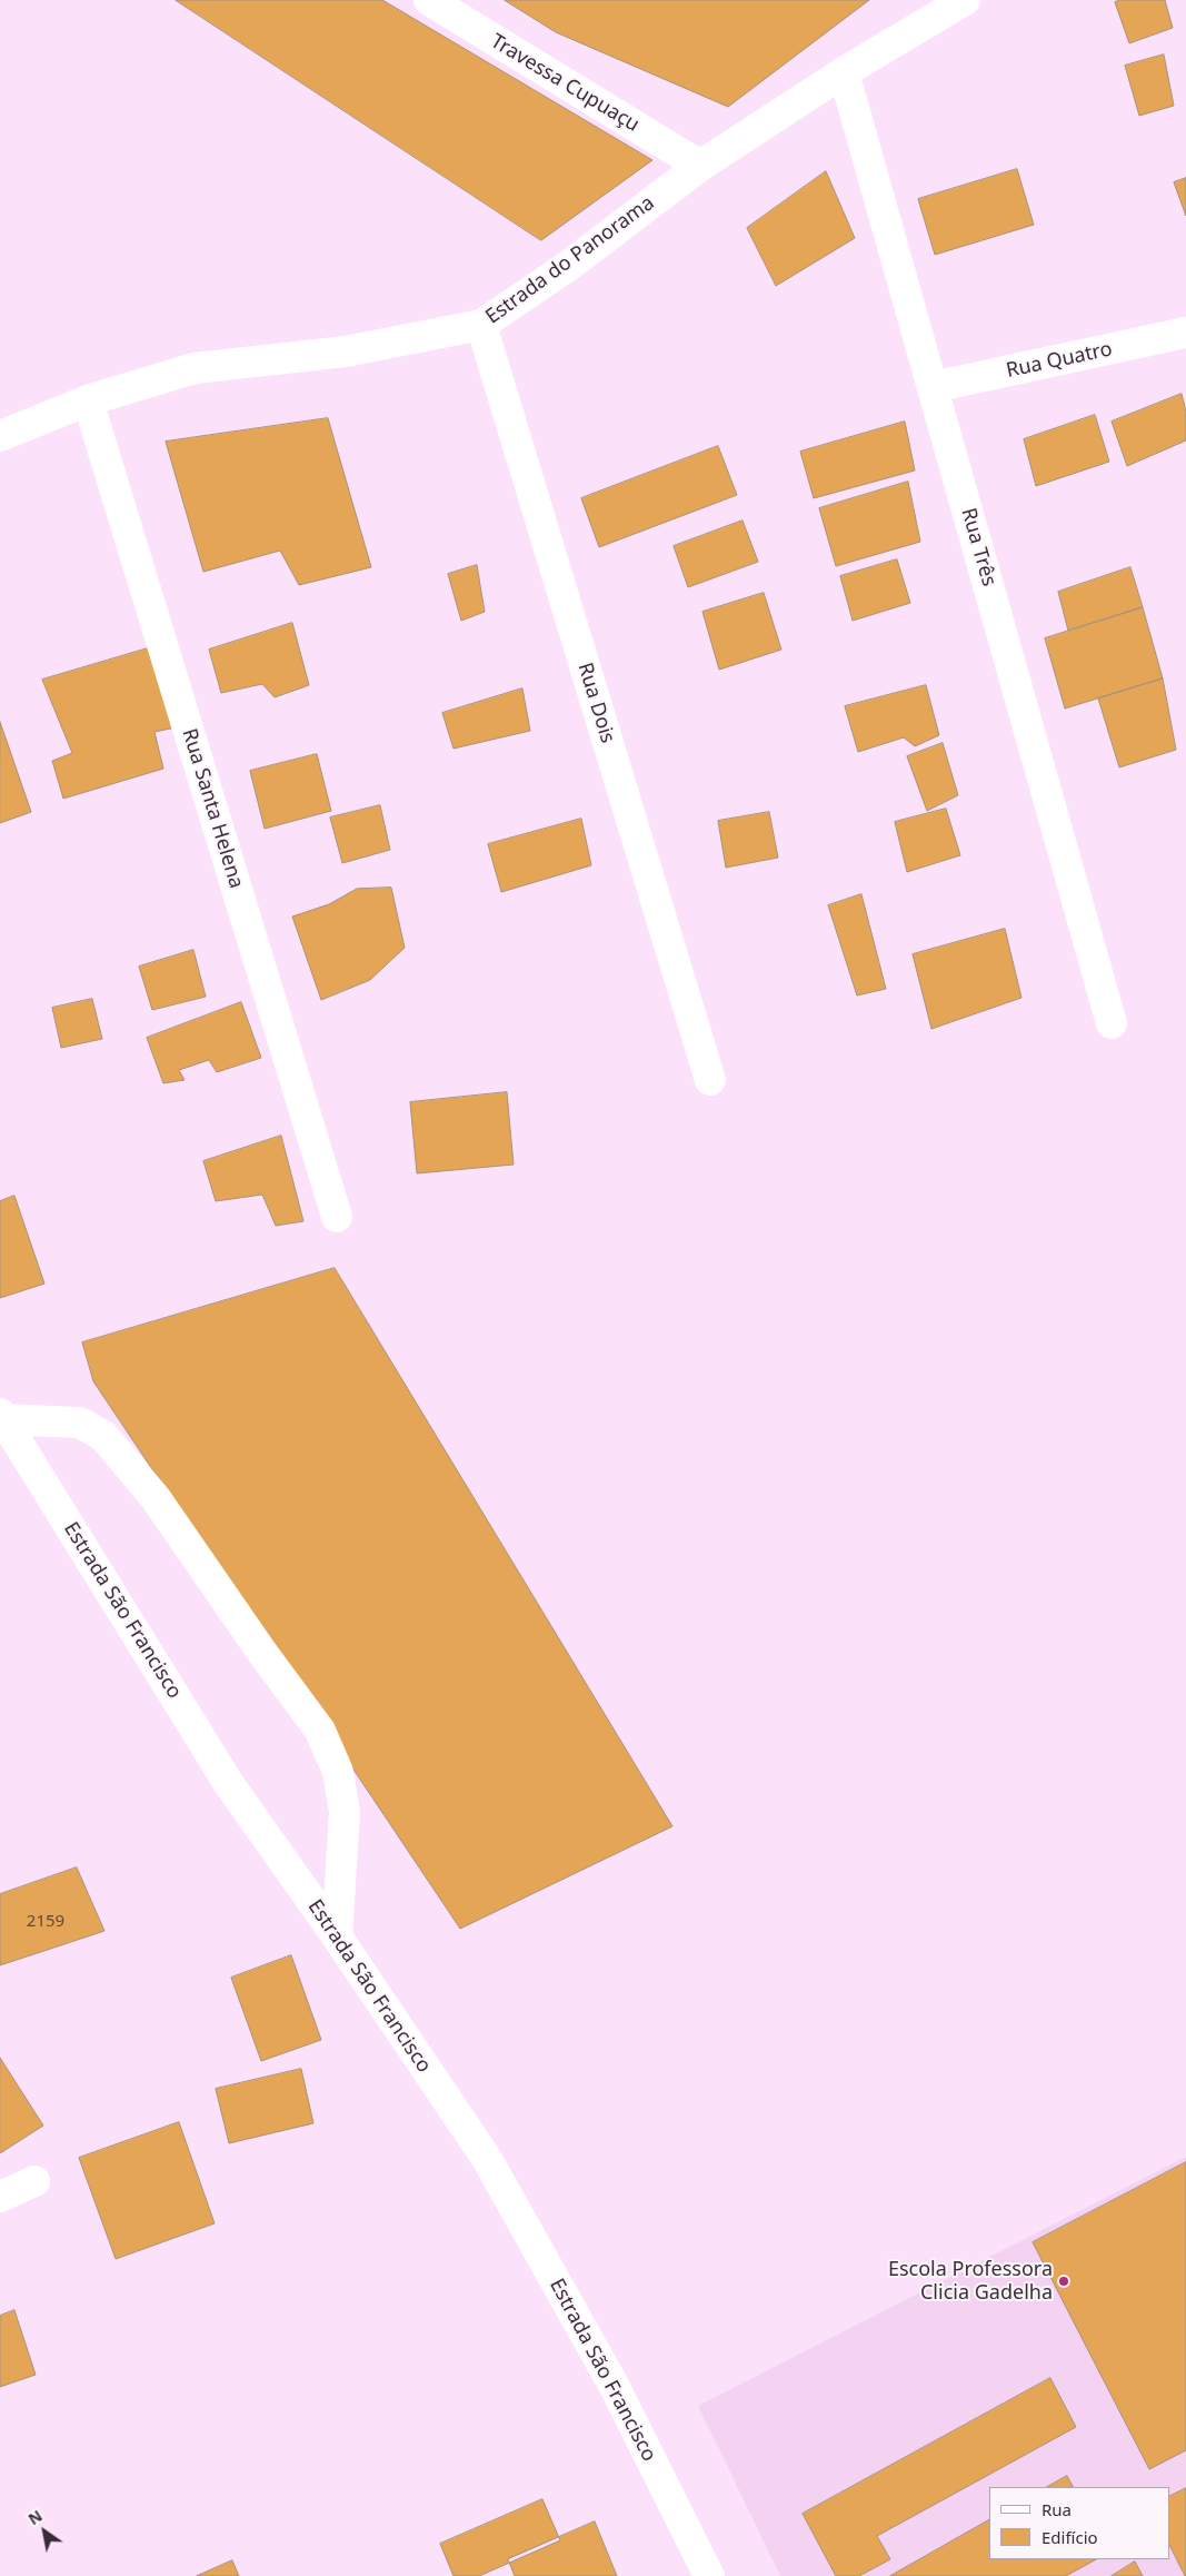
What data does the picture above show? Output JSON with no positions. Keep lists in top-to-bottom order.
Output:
{
  "streets": {
    "street": [
      "Travessa Cupuaçu",
      "Estrada do Panorama",
      "Rua Quatro",
      "Rua Três",
      "Rua Dois",
      "Rua Santa Helena",
      "Estrada São Francisco"
    ]
  },
  "crossings": [
    ["Travessa Cupuaçu", "Estrada do Panorama"],
    ["Estrada do Panorama", "Rua Três"],
    ["Estrada do Panorama", "Rua Dois"],
    ["Estrada do Panorama", "Rua Santa Helena"],
    ["Rua Quatro", "Rua Três"]
  ],
  "places": ["Escola Professora Clicia Gadelha"],
  "house_numbers": ["2159"],
  "legend": ["Rua", "Edifício"],
  "north": "top left"
}
